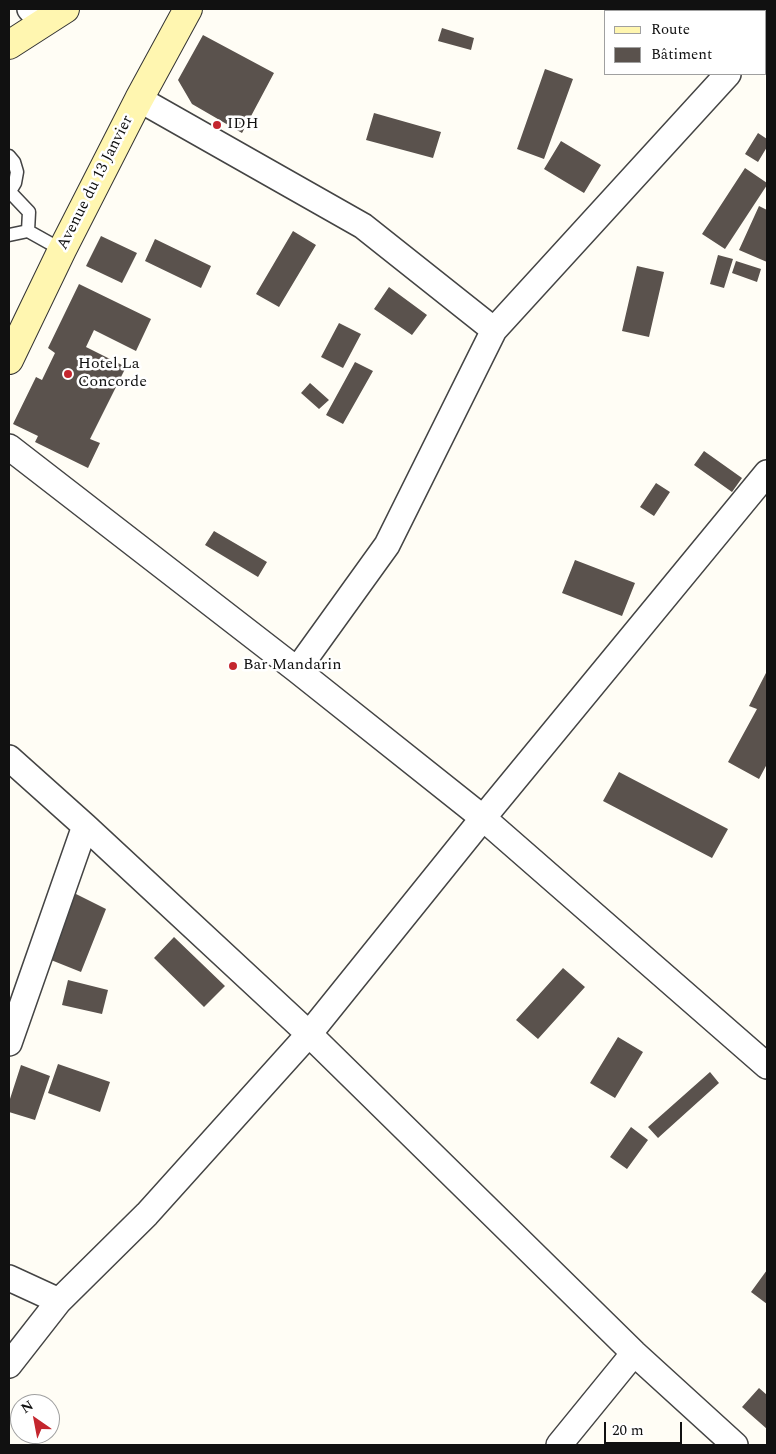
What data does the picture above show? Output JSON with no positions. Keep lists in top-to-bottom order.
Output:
{
  "streets": {
    "main road": ["Avenue du 13 Janvier"]
  },
  "places": ["IDH", "Hotel La Concorde", "Bar Mandarin"],
  "legend": ["Route", "Bâtiment"],
  "scale_bar": "20 m",
  "north": "top left"
}
